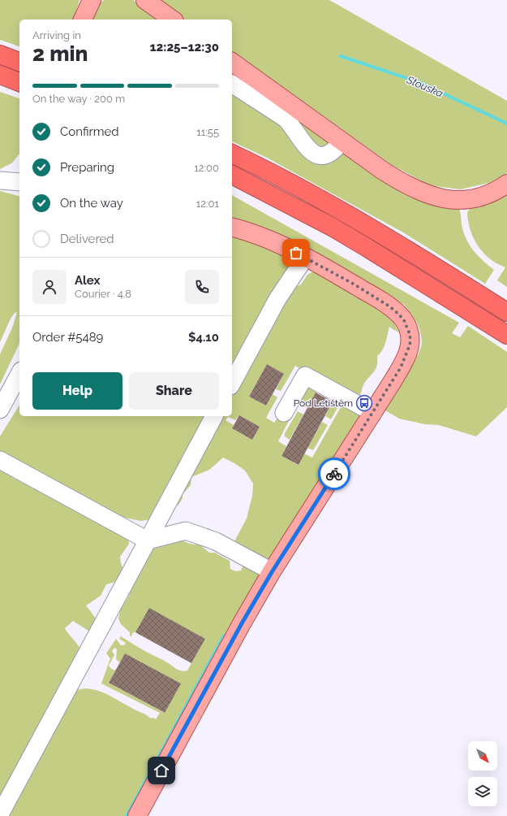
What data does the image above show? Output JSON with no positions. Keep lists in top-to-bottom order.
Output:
{
  "water": ["Stouska"],
  "places": {
    "bus stop": ["Pod Letištěm"]
  },
  "north": "bottom right",
  "page": {
    "heading": ["2 min", "Arriving in", "12:25–12:30"],
    "panel": [
      "Alex",
      "Courier · 4.8",
      "Order #5489",
      "$4.10"
    ],
    "bar": "On the way · 200 m",
    "list": [
      ["Confirmed", "11:55"],
      ["Preparing", "12:00"],
      ["On the way", "12:01"],
      "Delivered"
    ],
    "buttons": ["Help", "Share"]
  }
}
